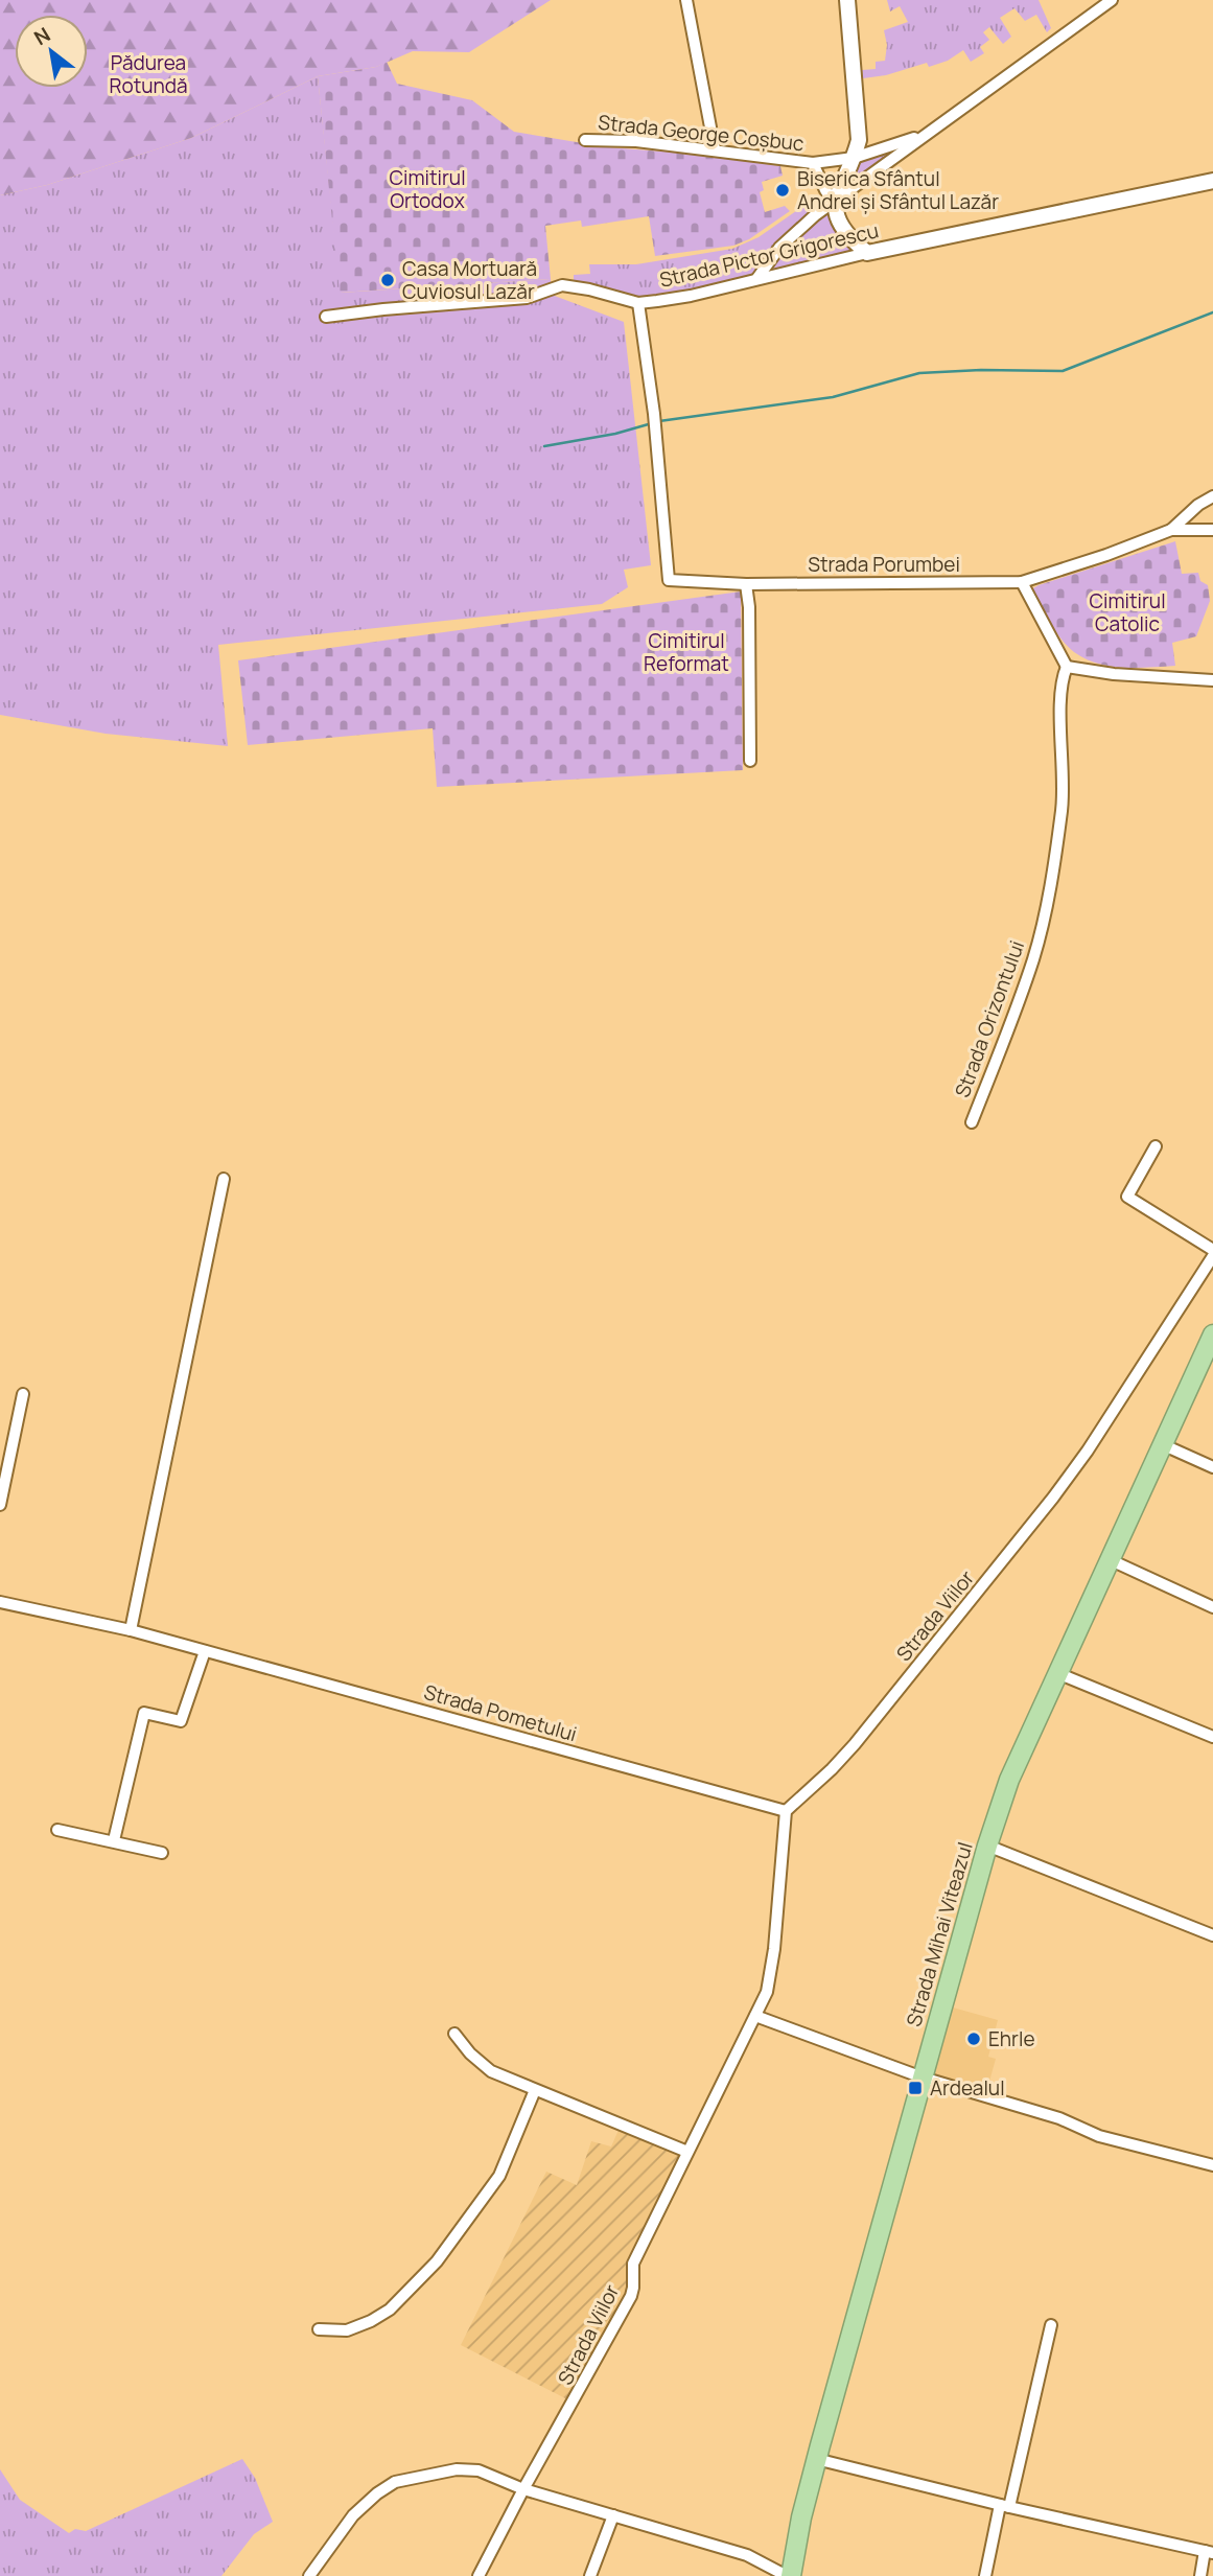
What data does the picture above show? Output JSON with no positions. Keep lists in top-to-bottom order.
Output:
{
  "streets": {
    "highway": ["Strada Mihai Viteazul"],
    "street": [
      "Strada George Coșbuc",
      "Strada Pictor Grigorescu",
      "Strada Porumbei",
      "Strada Orizontului",
      "Strada Viilor",
      "Strada Pometului"
    ]
  },
  "crossings": [
    ["Strada George Coșbuc", "Strada Pictor Grigorescu"],
    ["Strada Pictor Grigorescu", "Strada Porumbei"],
    ["Strada Viilor", "Strada Pometului"]
  ],
  "parks": [
    "Pădurea Rotundă",
    "Cimitirul Ortodox",
    "Cimitirul Catolic",
    "Cimitirul Reformat"
  ],
  "places": {
    "other": ["Biserica Sfântul Andrei și Sfântul Lazăr", "Casa Mortuară Cuviosul Lazăr", "Ehrle"],
    "transit": ["Ardealul"]
  },
  "north": "top left"
}
